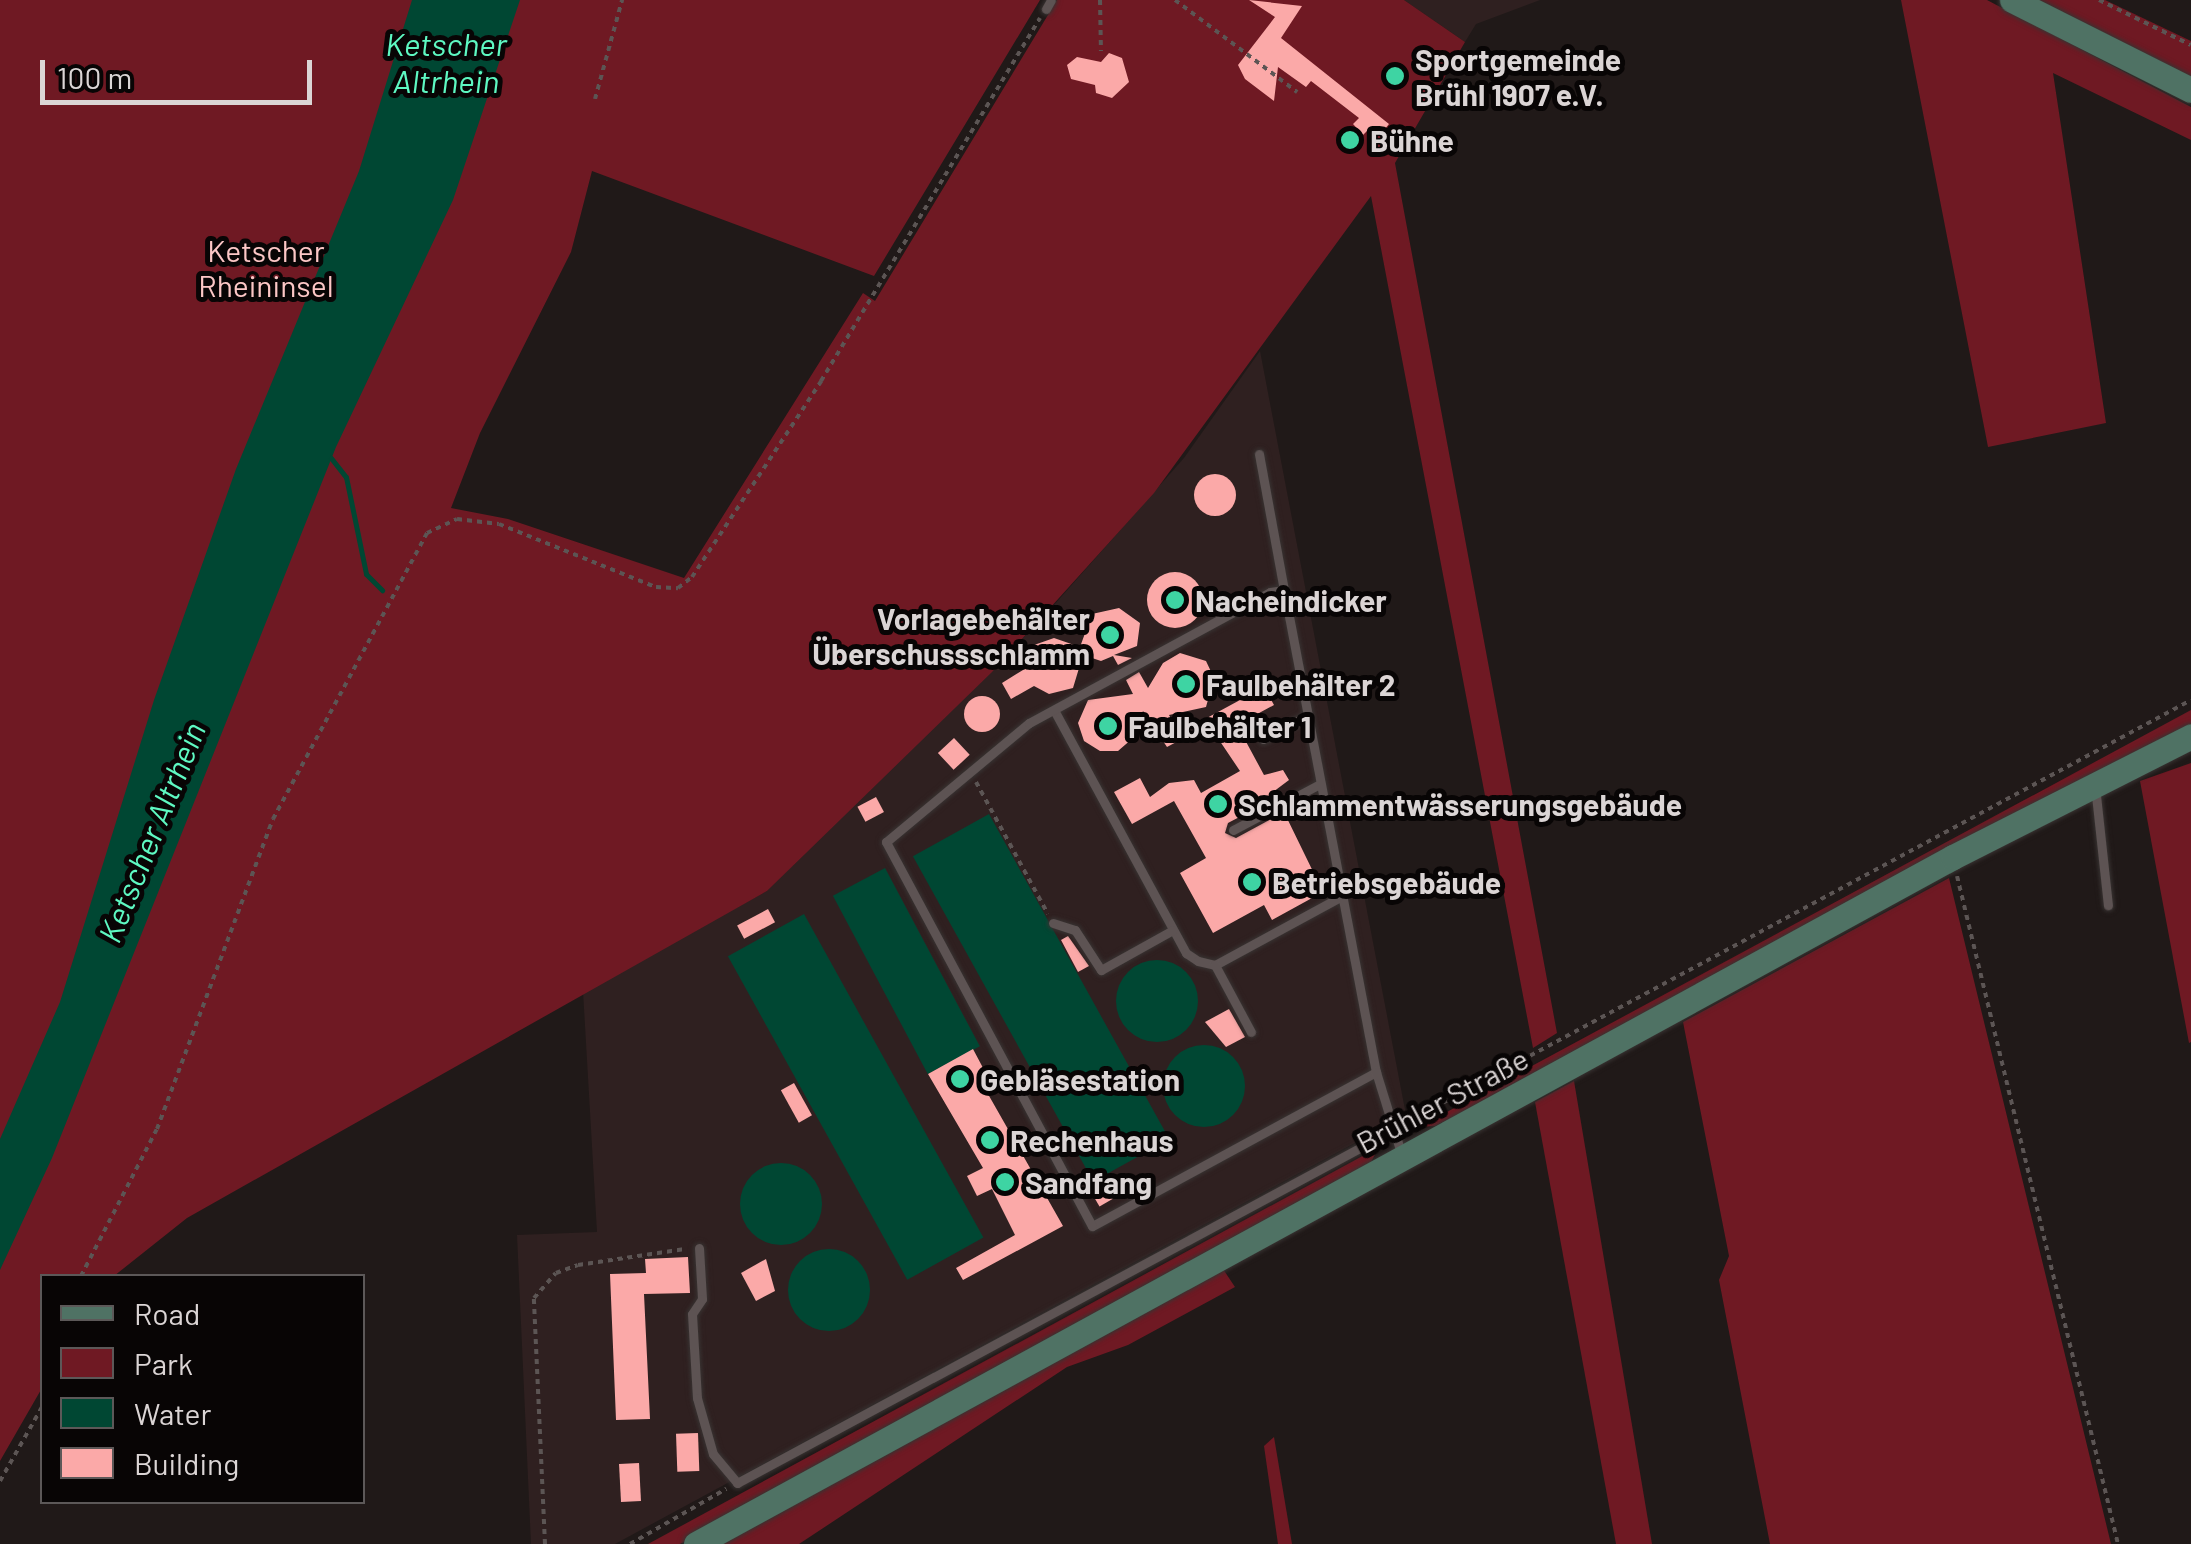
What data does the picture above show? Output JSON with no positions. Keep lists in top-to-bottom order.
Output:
{
  "streets": {
    "street": ["Brühler Straße"]
  },
  "water": ["Ketscher Altrhein"],
  "parks": ["Ketscher Rheininsel"],
  "places": [
    "Sportgemeinde Brühl 1907 e.V.",
    "Bühne",
    "Nacheindicker",
    "Vorlagebehälter Überschussschlamm",
    "Faulbehälter 2",
    "Faulbehälter 1",
    "Schlammentwässerungsgebäude",
    "Betriebsgebäude",
    "Gebläsestation",
    "Rechenhaus",
    "Sandfang"
  ],
  "legend": [
    "Road",
    "Park",
    "Water",
    "Building"
  ],
  "scale_bar": "100 m"
}
